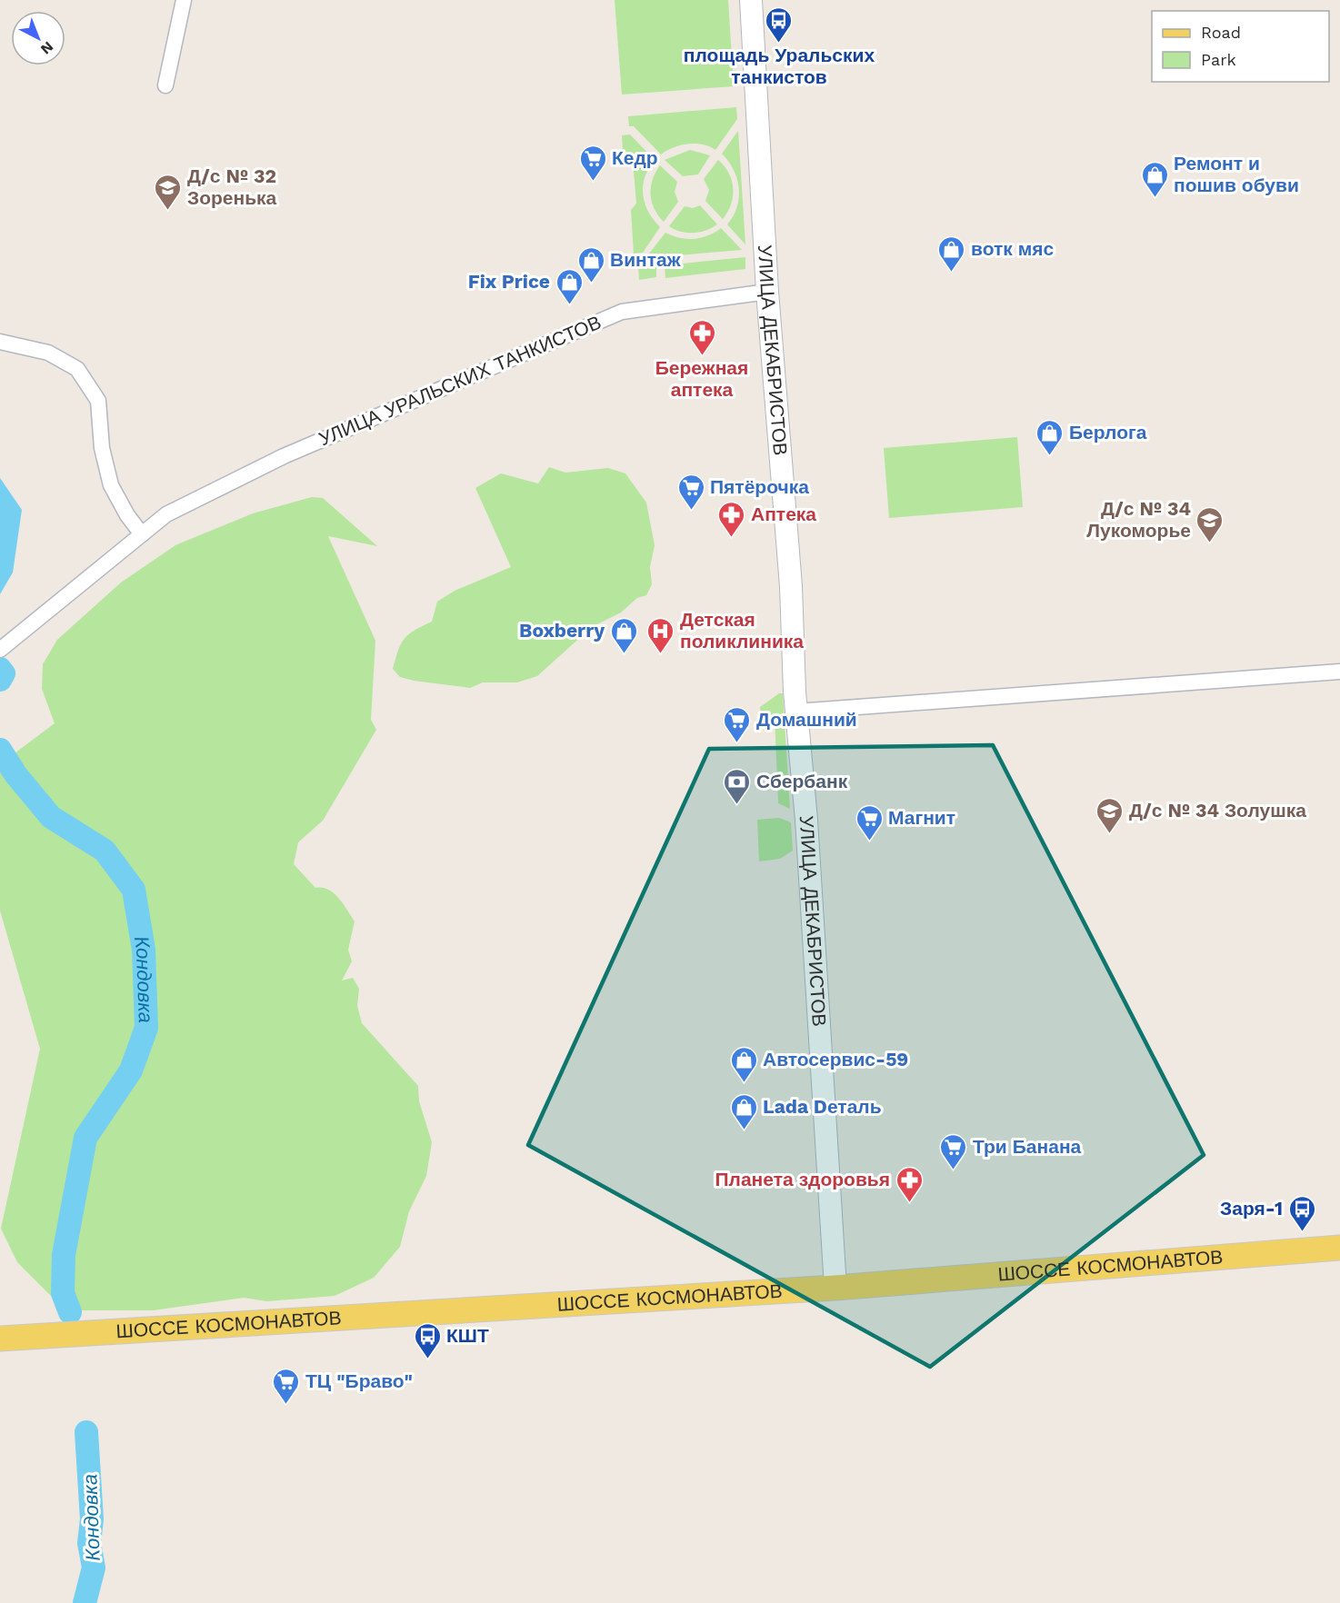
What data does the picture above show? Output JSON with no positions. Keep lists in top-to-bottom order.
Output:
{
  "streets": {
    "main road": ["ШОССЕ КОСМОНАВТОВ"],
    "street": ["УЛИЦА ДЕКАБРИСТОВ", "УЛИЦА УРАЛЬСКИХ ТАНКИСТОВ"]
  },
  "crossings": [
    ["УЛИЦА ДЕКАБРИСТОВ", "УЛИЦА УРАЛЬСКИХ ТАНКИСТОВ"],
    ["УЛИЦА ДЕКАБРИСТОВ", "ШОССЕ КОСМОНАВТОВ"]
  ],
  "water": ["Кондовка"],
  "places": {
    "bus stop": ["площадь Уральских танкистов", "Заря-1", "КШТ"],
    "supermarket": [
      "Кедр",
      "Пятёрочка",
      "Домашний",
      "Магнит",
      "Три Банана",
      "ТЦ \"Браво\""
    ],
    "shop": [
      "Ремонт и пошив обуви",
      "вотк мяс",
      "Винтаж",
      "Fix Price",
      "Берлога",
      "Boxberry",
      "Автосервис-59",
      "Lada Dеталь"
    ],
    "school or university": ["Д/с № 32 Зоренька", "Д/с № 34 Лукоморье", "Д/с № 34 Золушка"],
    "pharmacy": ["Бережная аптека", "Аптека", "Планета здоровья"],
    "hospital": ["Детская поликлиника"],
    "bank": ["Сбербанк"]
  },
  "legend": ["Road", "Park"],
  "north": "bottom right"
}
